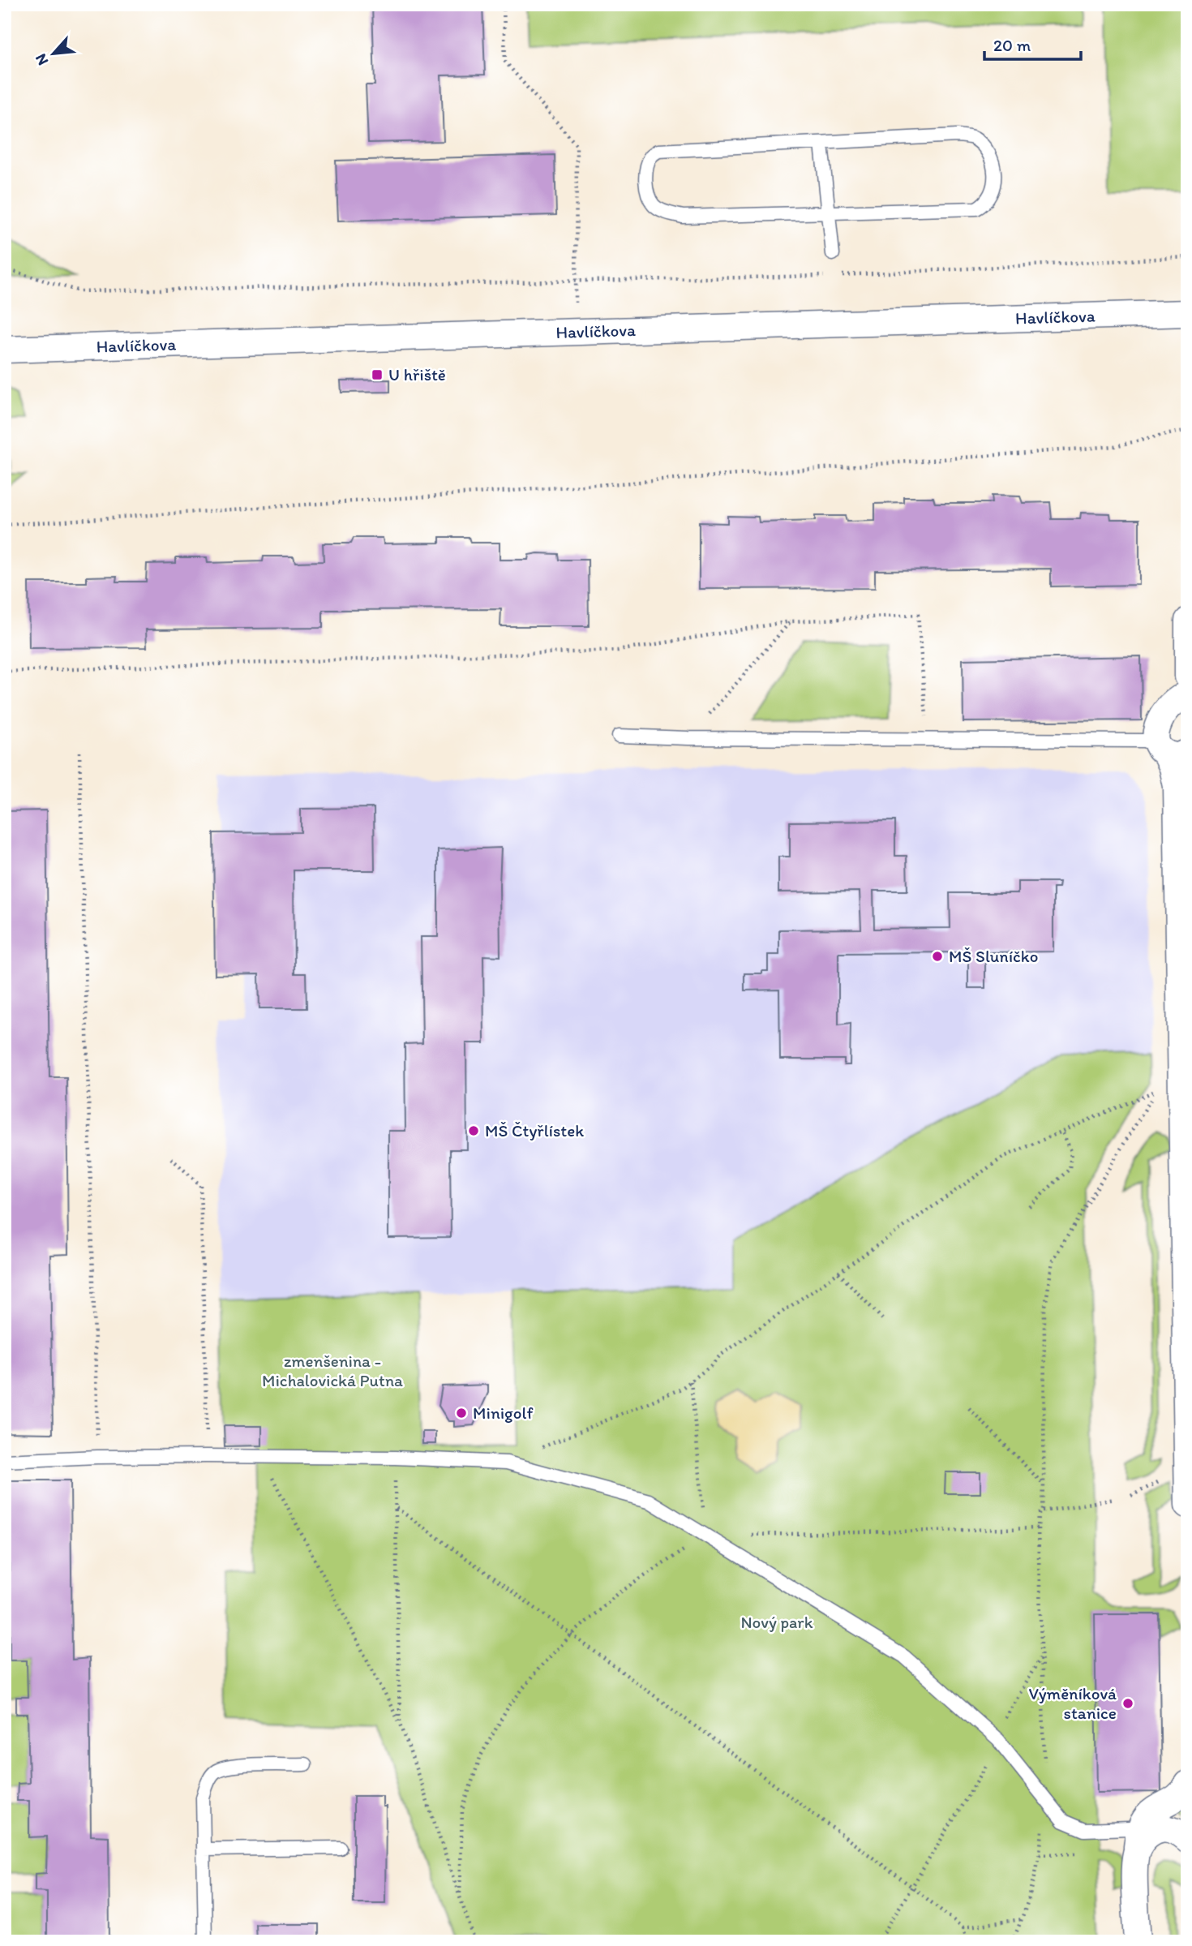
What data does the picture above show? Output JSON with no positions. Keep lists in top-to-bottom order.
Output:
{
  "streets": {
    "street": ["Havlíčkova"]
  },
  "parks": ["zmenšenina - Michalovická Putna", "Nový park"],
  "places": {
    "transit": ["U hřiště"],
    "other": [
      "MŠ Sluníčko",
      "MŠ Čtyřlístek",
      "Minigolf",
      "Výměníková stanice"
    ]
  },
  "scale_bar": "20 m",
  "north": "bottom left"
}
